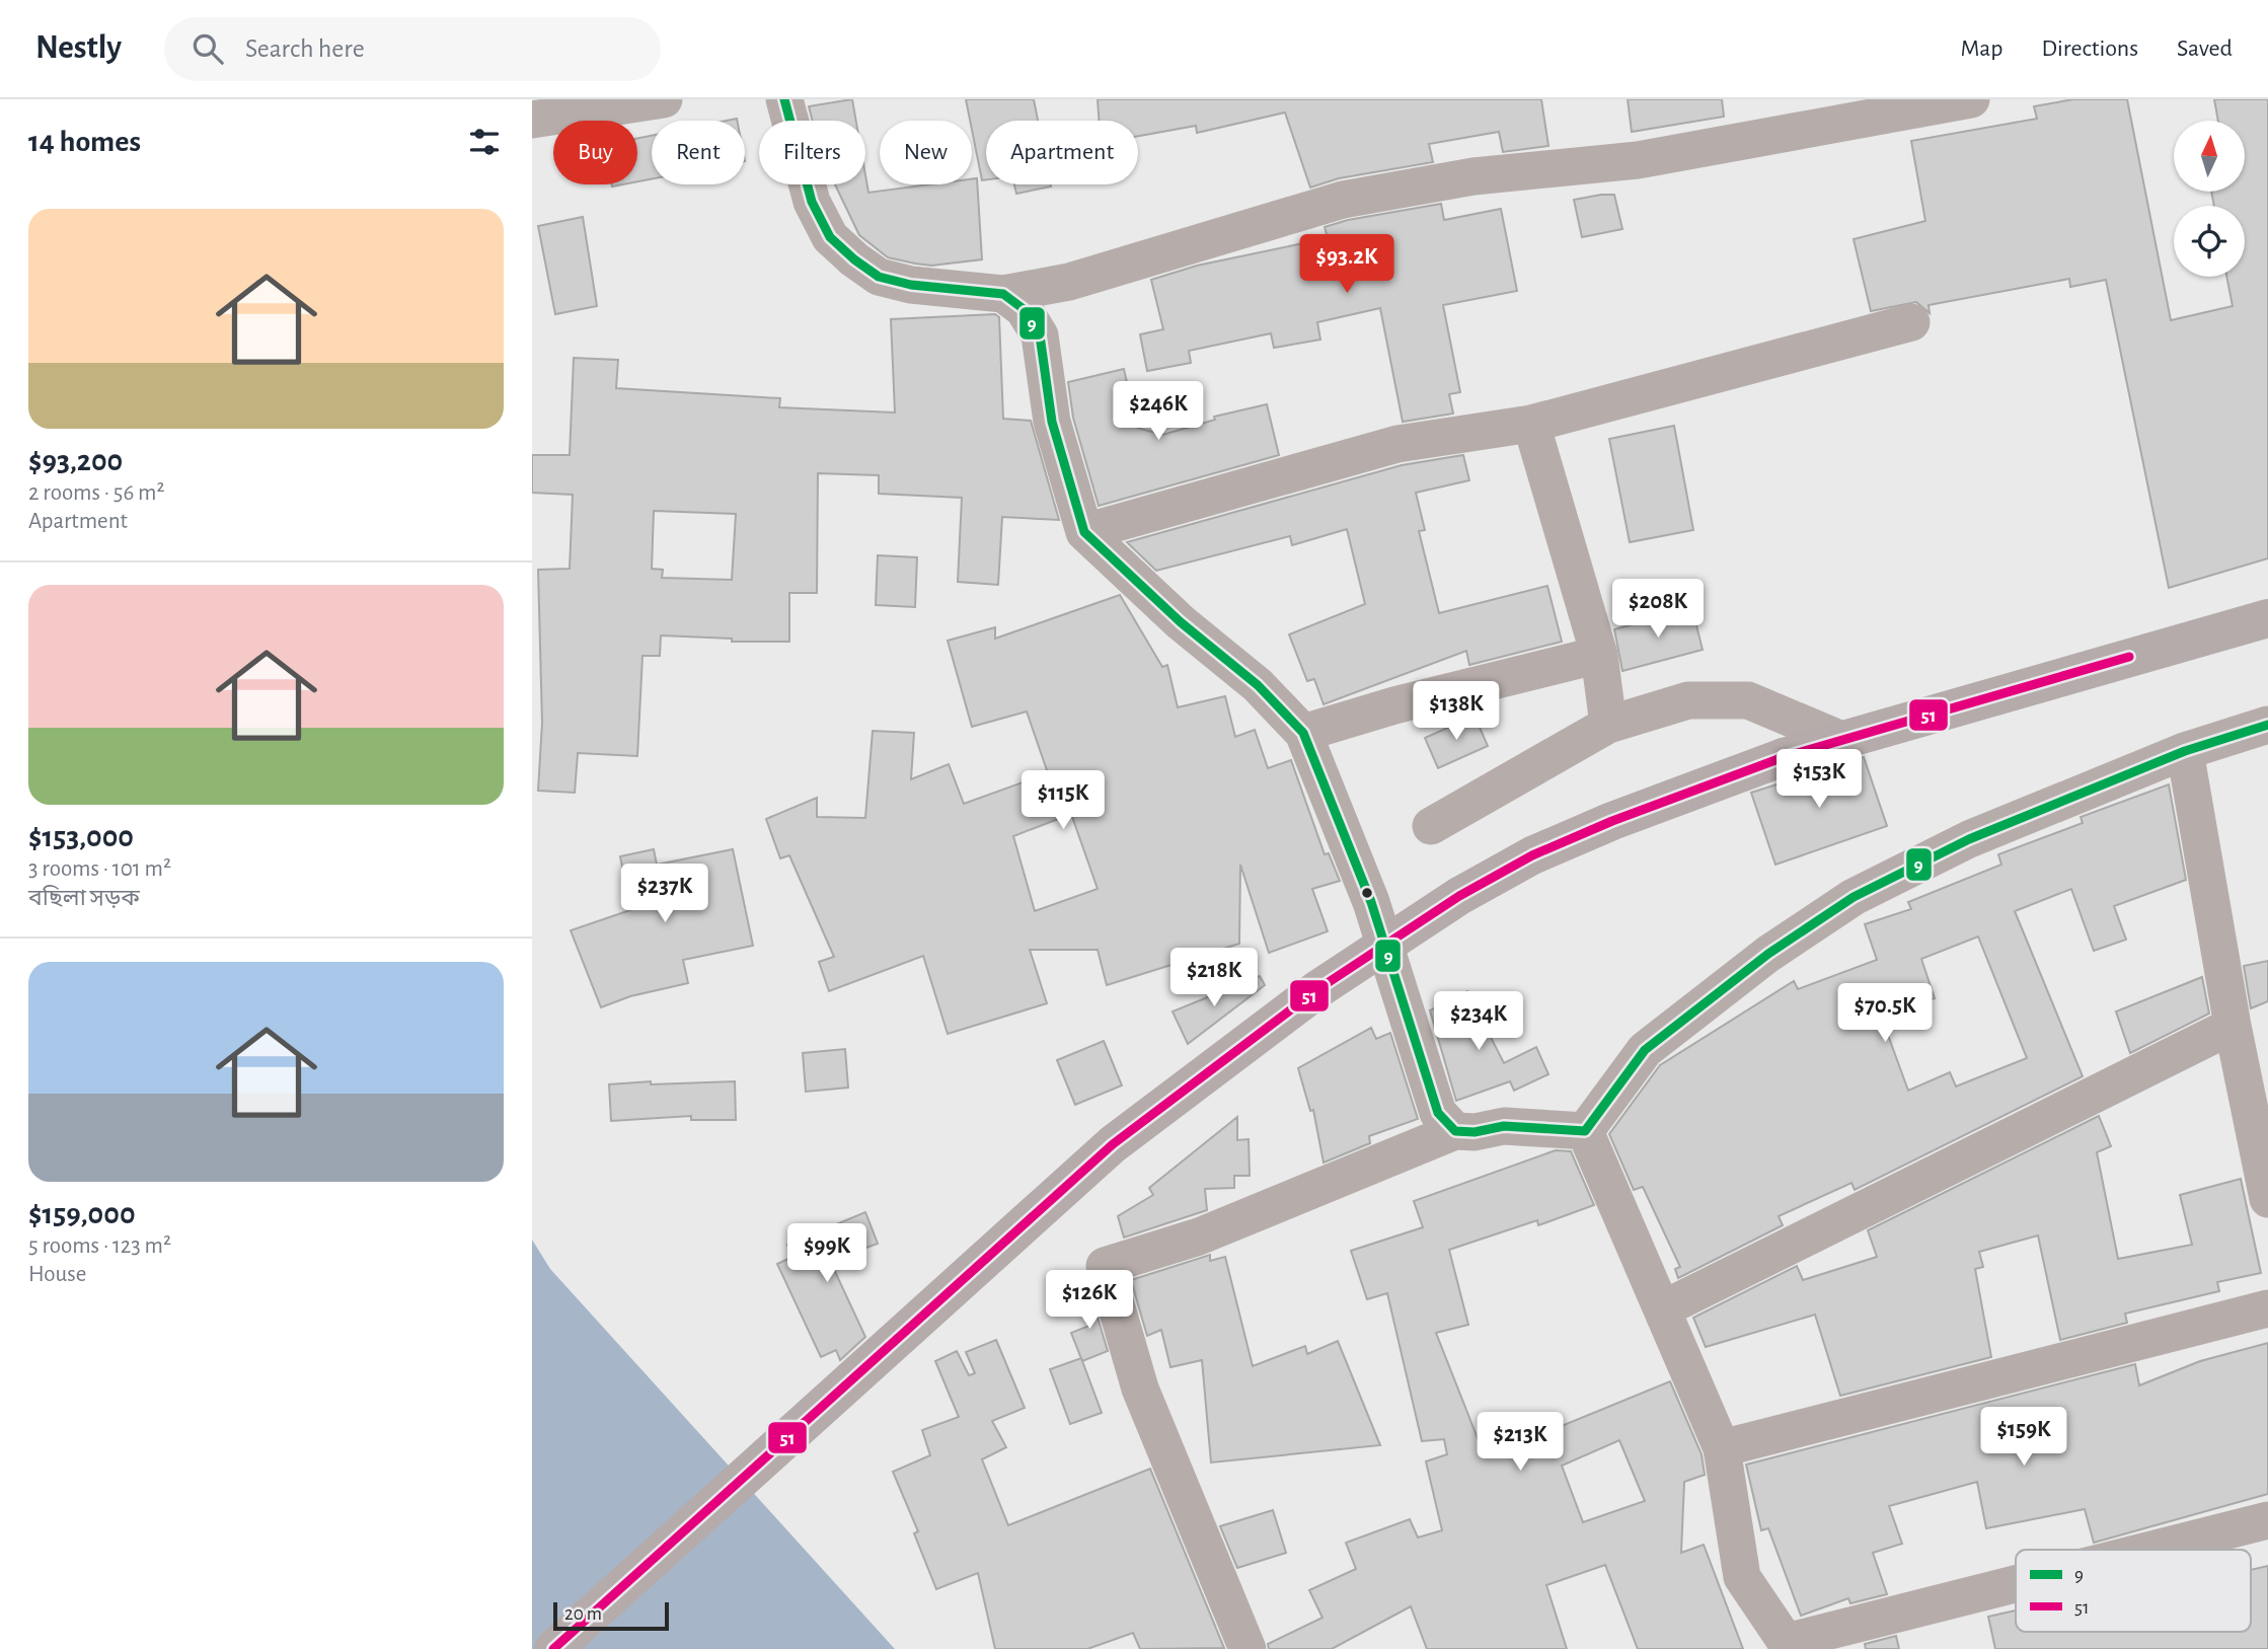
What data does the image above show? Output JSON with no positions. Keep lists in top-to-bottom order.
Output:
{
  "lines": ["transit line 9", "transit line 51"],
  "legend": ["9", "51"],
  "scale_bar": "20 m",
  "north": "top",
  "page": {
    "header": "Nestly",
    "search": "Search here",
    "nav": ["Map", "Directions", "Saved"],
    "heading": "14 homes",
    "chip": [
      "Buy",
      "Rent",
      "Filters",
      "New",
      "Apartment"
    ],
    "list": [
      {
        "name": "$93,200",
        "note": "2 rooms · 56 m² · Apartment"
      },
      {
        "name": "$153,000",
        "note": "3 rooms · 101 m² · বছিলা সড়ক"
      },
      {
        "name": "$159,000",
        "note": "5 rooms · 123 m² · House"
      }
    ],
    "price": [
      "$93.2K",
      "$246K",
      "$208K",
      "$138K",
      "$153K",
      "$115K",
      "$237K",
      "$218K",
      "$70.5K",
      "$234K",
      "$99K",
      "$126K",
      "$159K",
      "$213K"
    ],
    "scale": "20 m"
  }
}
